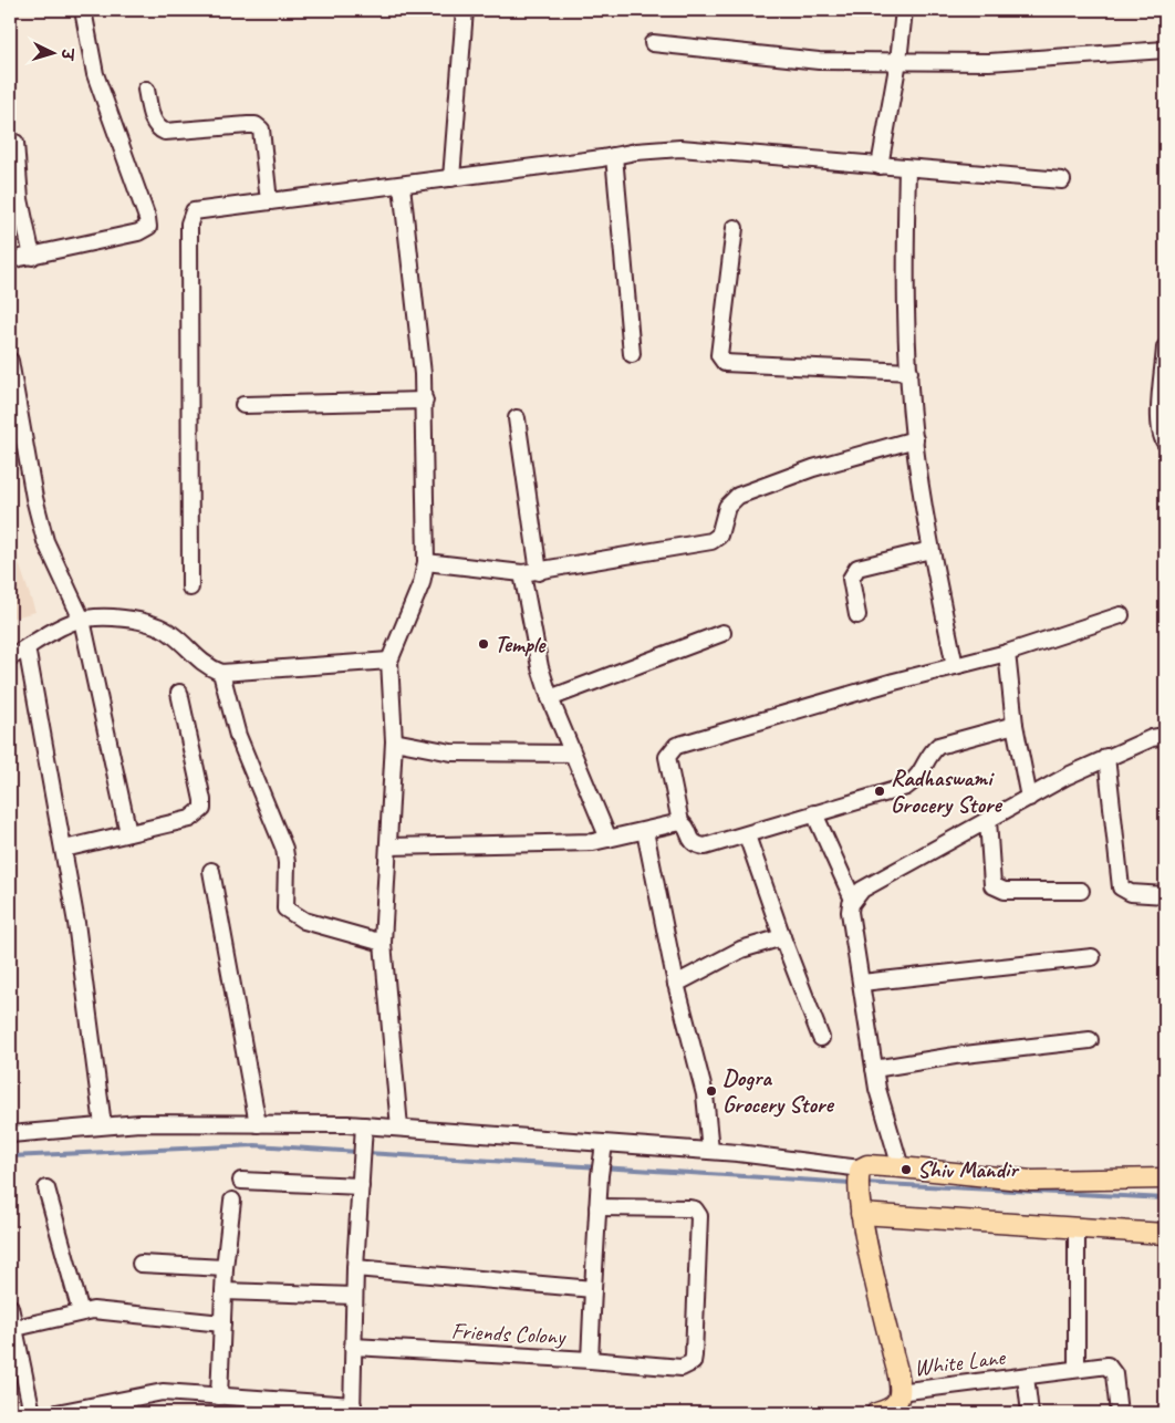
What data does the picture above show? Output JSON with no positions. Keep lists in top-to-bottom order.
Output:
{
  "streets": {
    "street": ["Friends Colony", "White Lane"]
  },
  "places": [
    "Temple",
    "Radhaswami Grocery Store",
    "Dogra Grocery Store",
    "Shiv Mandir"
  ],
  "north": "right"
}
